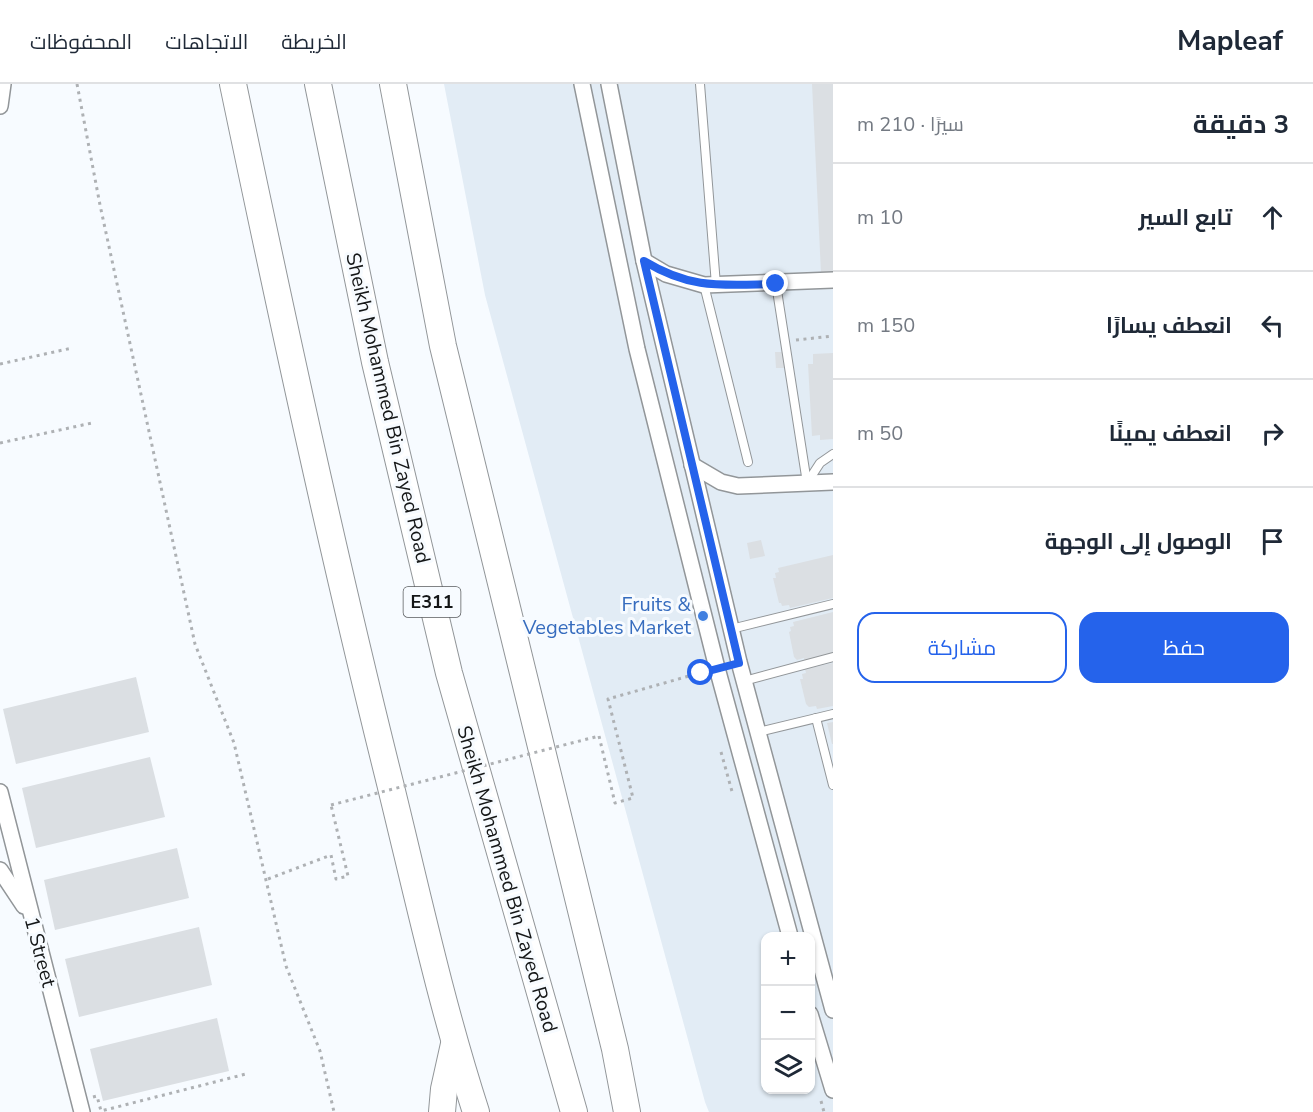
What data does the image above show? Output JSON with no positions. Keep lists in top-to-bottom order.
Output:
{
  "streets": {
    "highway": ["Sheikh Mohammed Bin Zayed Road", "E311"],
    "street": ["1 Street"]
  },
  "places": ["Fruits & Vegetables Market"],
  "page": {
    "header": "Mapleaf",
    "nav": ["الخريطة", "الاتجاهات", "المحفوظات"],
    "heading": ["3 دقيقة", "سيرًا · 210 m"],
    "list": [
      ["تابع السير", "10 m"],
      ["انعطف يسارًا", "150 m"],
      ["انعطف يمينًا", "50 m"],
      "الوصول إلى الوجهة"
    ],
    "buttons": ["حفظ", "مشاركة"],
    "map_buttons": ["+", "−"]
  }
}
